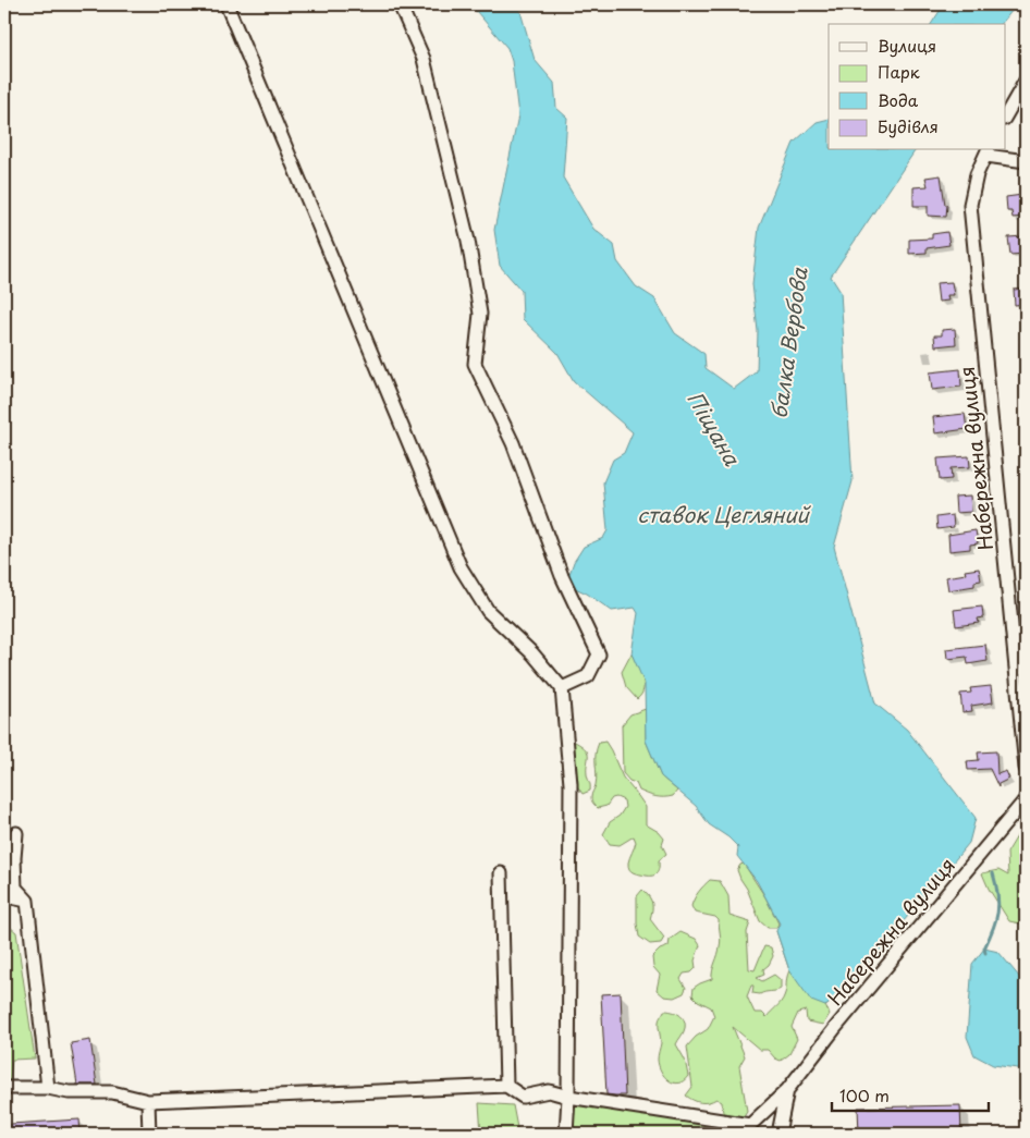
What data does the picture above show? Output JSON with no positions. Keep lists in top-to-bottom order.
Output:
{
  "streets": {
    "street": ["Набережна вулиця"]
  },
  "water": ["балка Вербова", "Піщана", "ставок Цегляний"],
  "legend": [
    "Вулиця",
    "Парк",
    "Вода",
    "Будівля"
  ],
  "scale_bar": "100 m"
}
